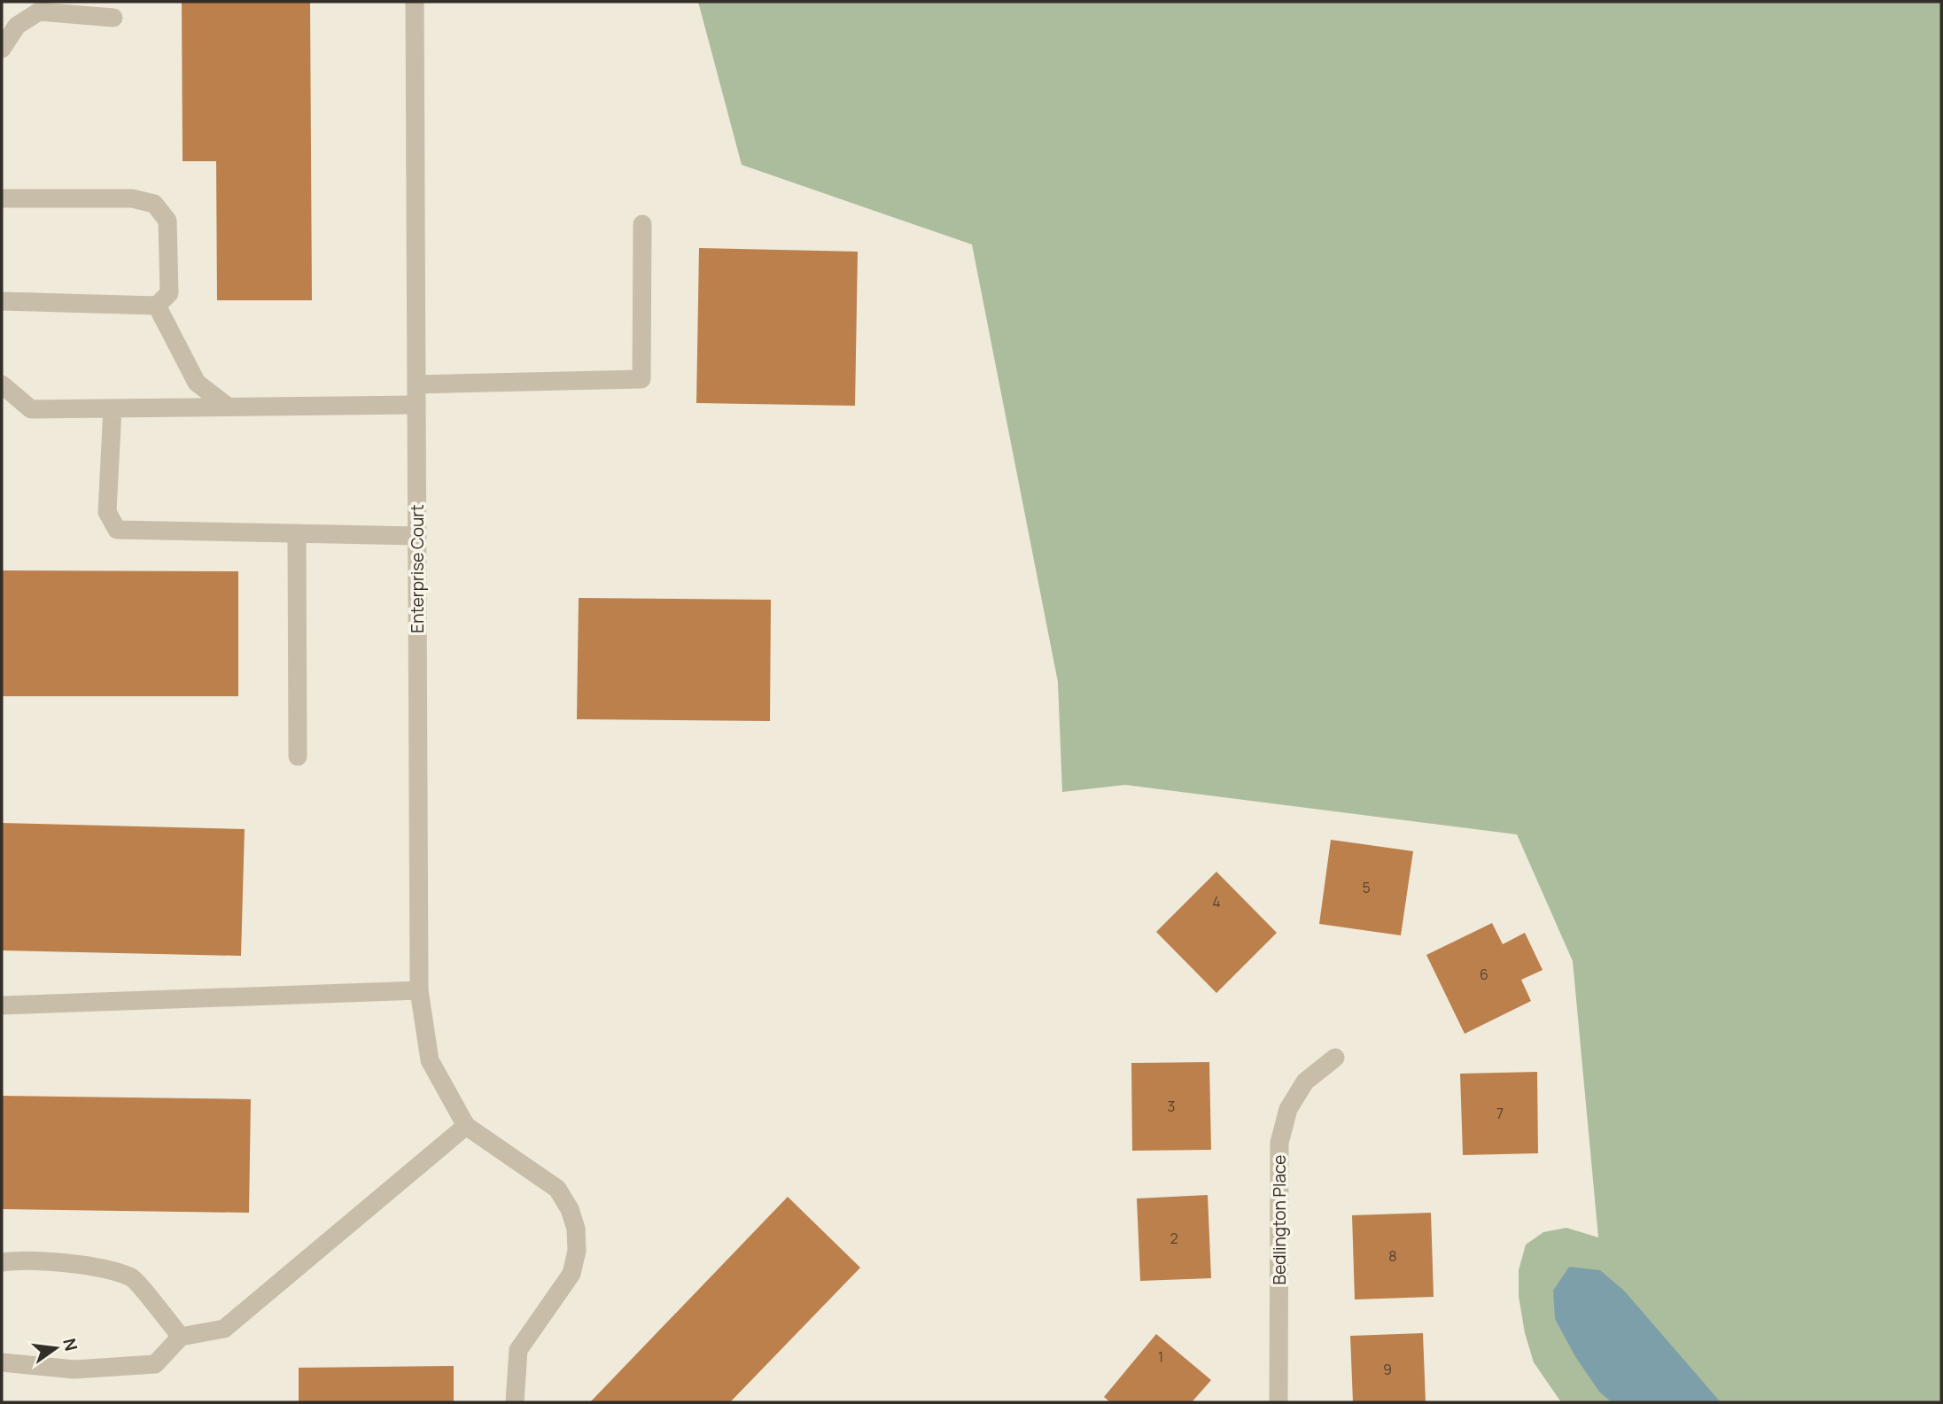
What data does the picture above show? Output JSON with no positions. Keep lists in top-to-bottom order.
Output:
{
  "streets": {
    "street": ["Enterprise Court", "Bedlington Place"]
  },
  "house_numbers": [
    "5",
    "4",
    "6",
    "3",
    "7",
    "2",
    "8",
    "1",
    "9"
  ],
  "north": "right"
}
